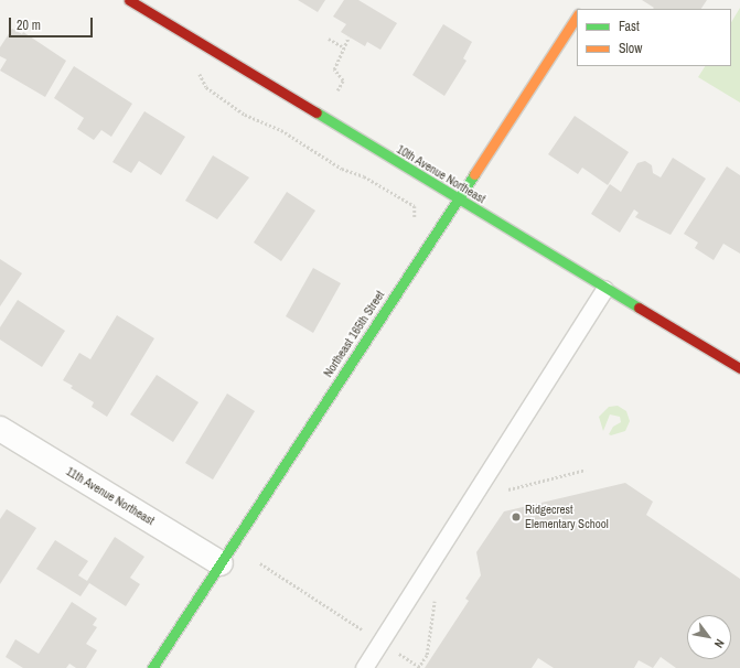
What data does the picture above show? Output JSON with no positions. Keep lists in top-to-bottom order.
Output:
{
  "streets": {
    "street": ["10th Avenue Northeast", "Northeast 165th Street", "11th Avenue Northeast"]
  },
  "crossings": [
    ["10th Avenue Northeast", "Northeast 165th Street"],
    ["Northeast 165th Street", "11th Avenue Northeast"]
  ],
  "places": ["Ridgecrest Elementary School"],
  "legend": ["Fast", "Slow"],
  "scale_bar": "20 m",
  "north": "bottom right"
}
